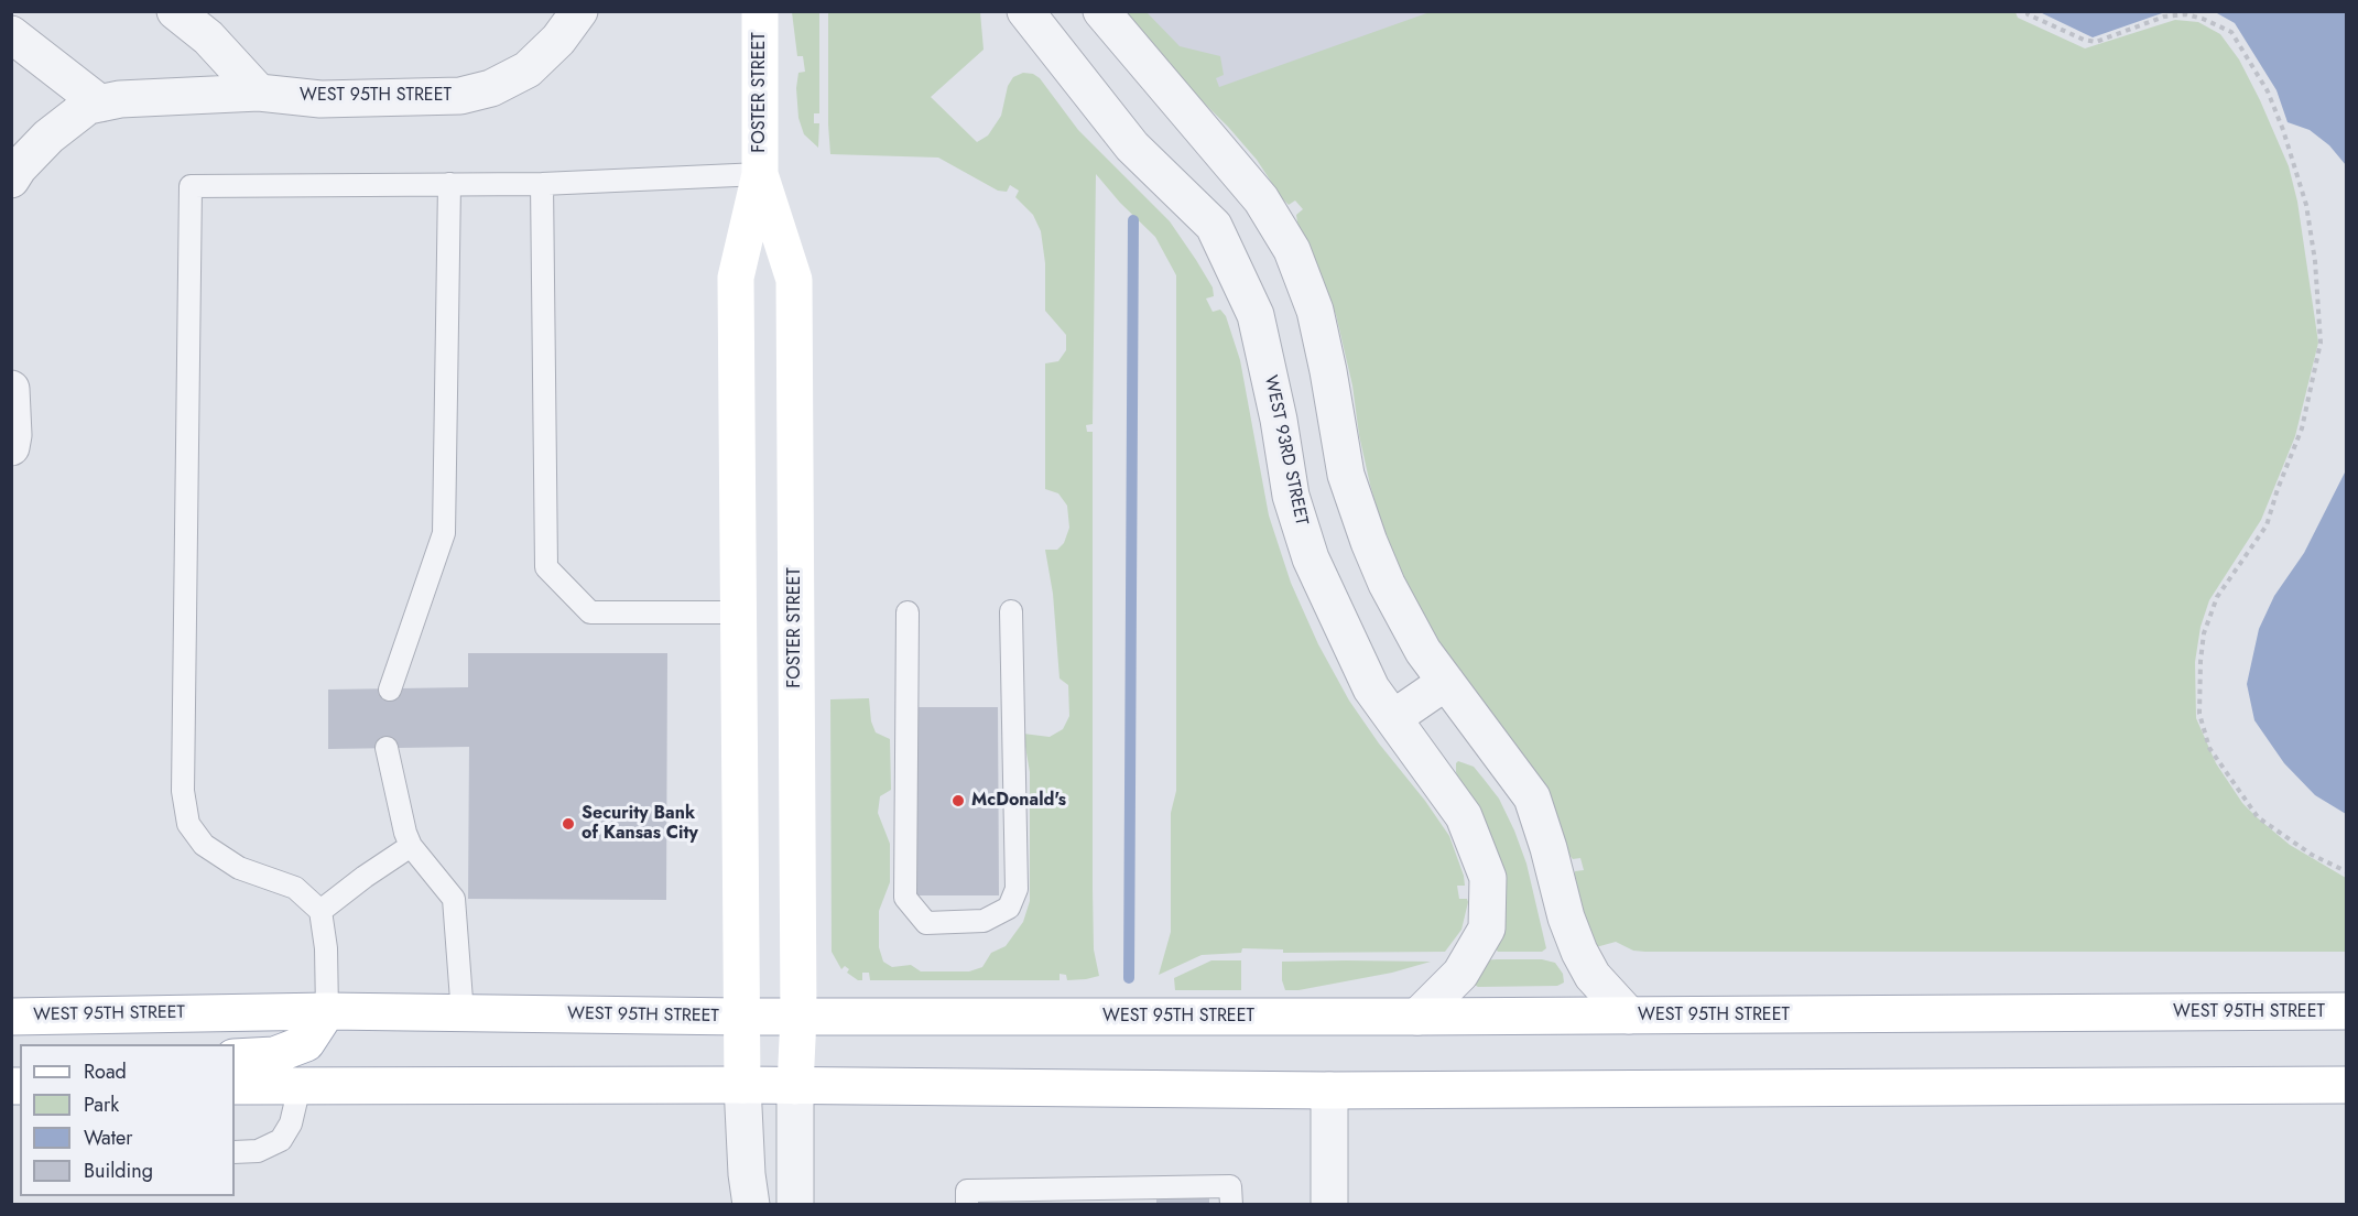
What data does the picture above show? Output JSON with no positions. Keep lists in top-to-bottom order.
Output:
{
  "streets": {
    "main road": ["FOSTER STREET", "WEST 95TH STREET"],
    "street": ["WEST 93RD STREET"]
  },
  "crossings": [
    ["FOSTER STREET", "WEST 95TH STREET"],
    ["WEST 95TH STREET", "WEST 93RD STREET"]
  ],
  "places": ["McDonald's", "Security Bank of Kansas City"],
  "legend": [
    "Road",
    "Park",
    "Water",
    "Building"
  ]
}
